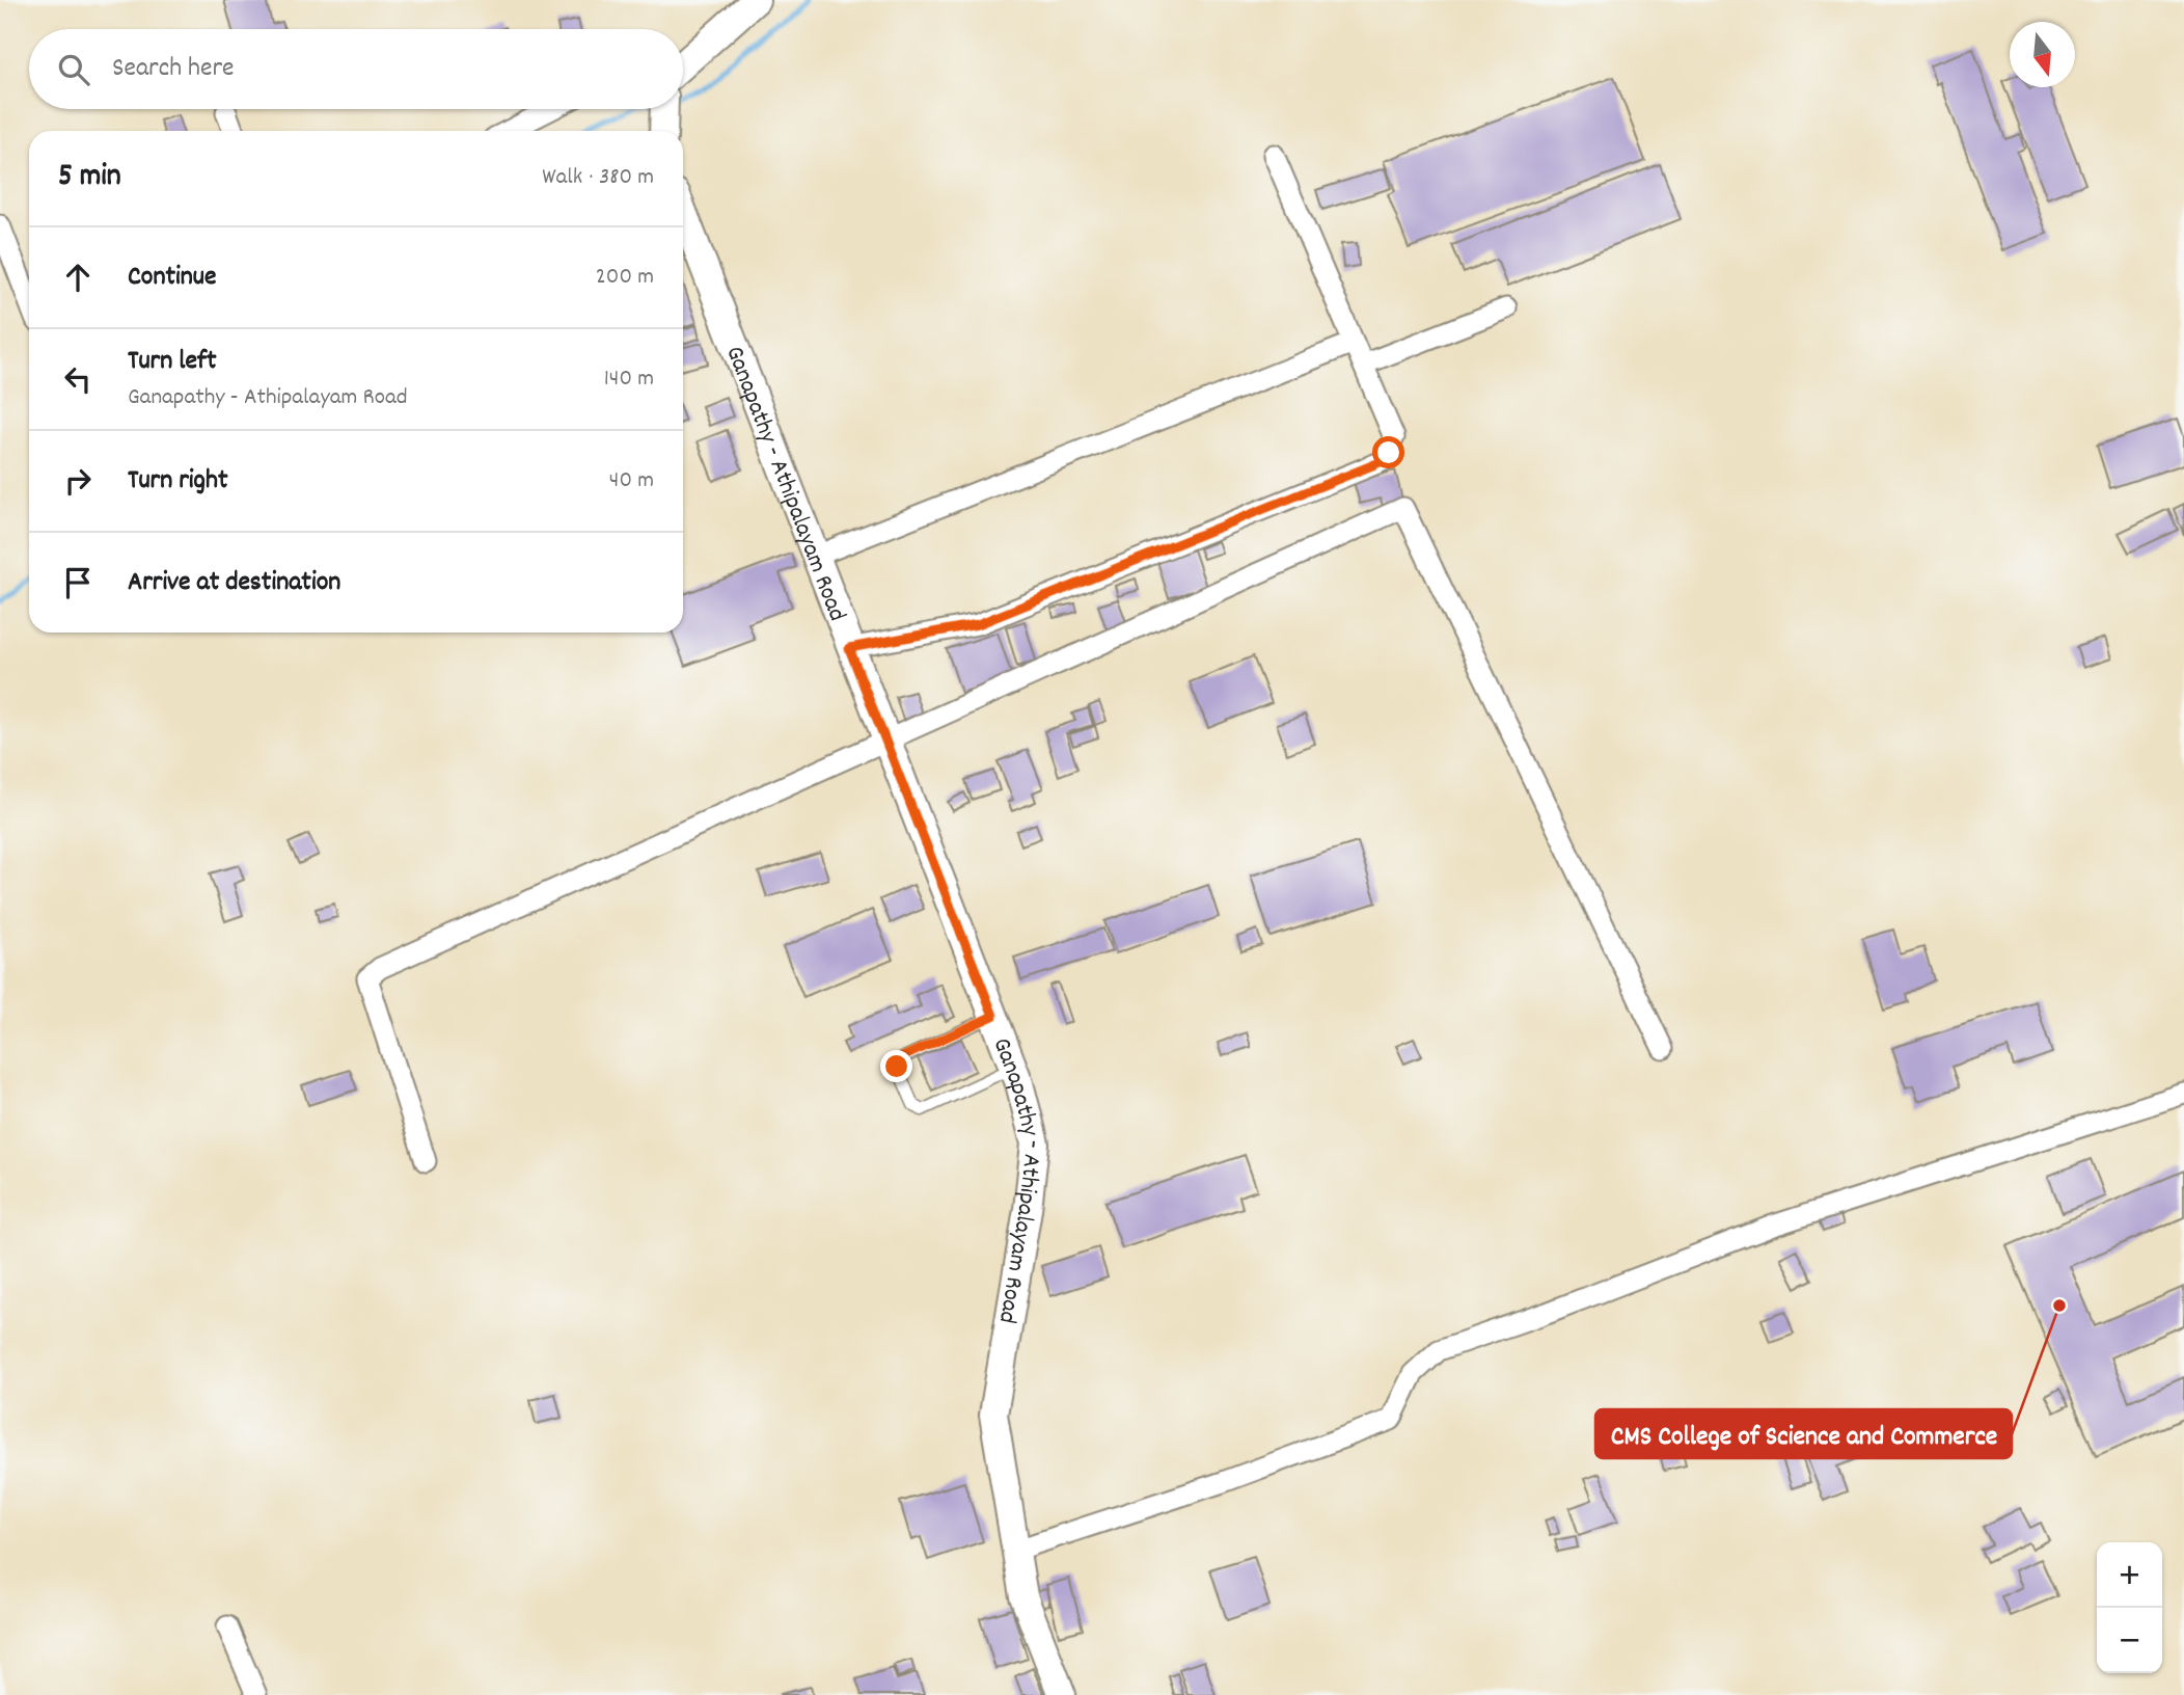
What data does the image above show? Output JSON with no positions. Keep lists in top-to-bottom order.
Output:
{
  "streets": {
    "main road": ["Ganapathy - Athipalayam Road"]
  },
  "places": ["CMS College of Science and Commerce"],
  "north": "bottom",
  "page": {
    "search": "Search here",
    "heading": ["5 min", "Walk · 380 m"],
    "list": [
      ["Continue", "200 m"],
      ["Turn left", "Ganapathy - Athipalayam Road", "140 m"],
      ["Turn right", "40 m"],
      "Arrive at destination"
    ],
    "map_buttons": ["+", "−"]
  }
}
